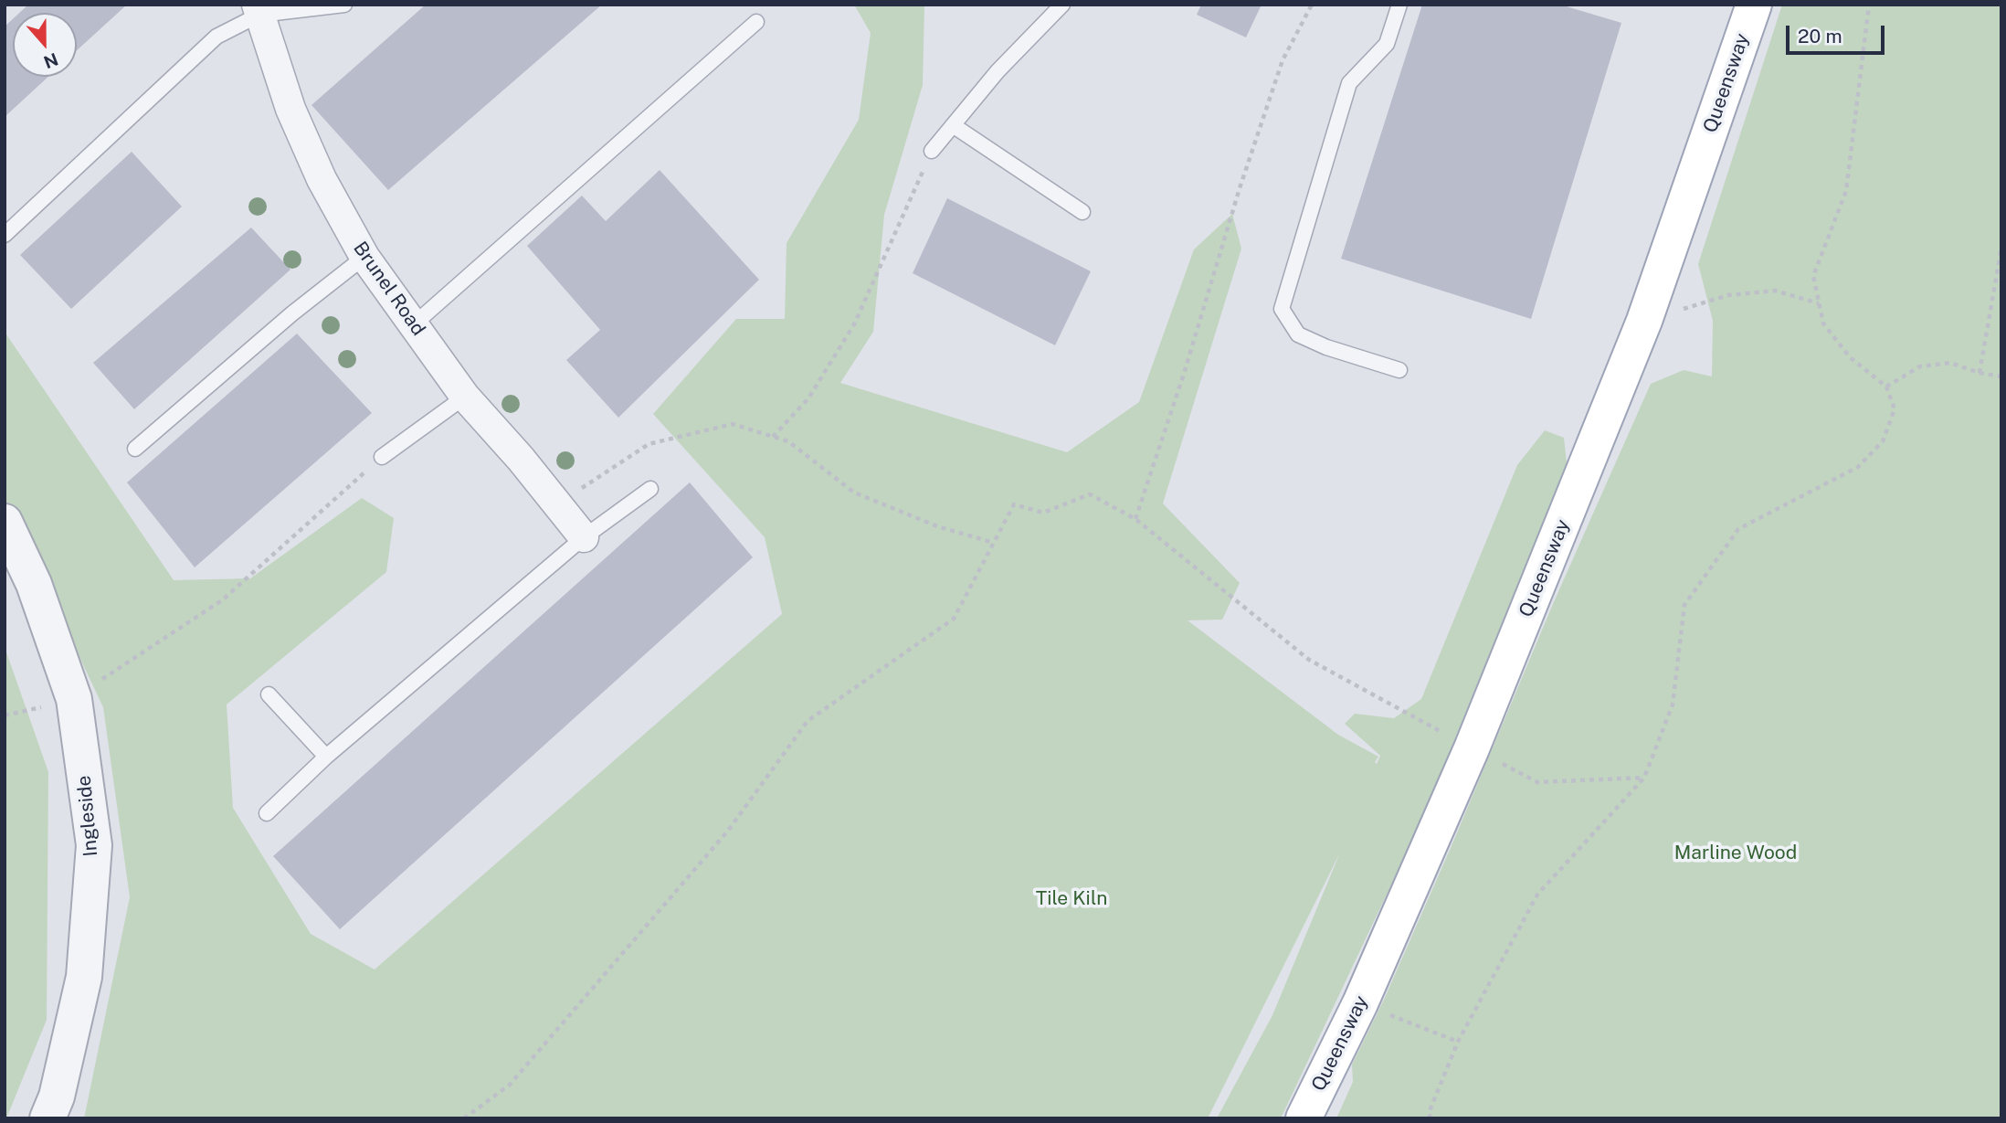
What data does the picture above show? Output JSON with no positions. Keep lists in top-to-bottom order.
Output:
{
  "streets": {
    "main road": ["Queensway"],
    "street": ["Brunel Road", "Ingleside"]
  },
  "parks": ["Marline Wood", "Tile Kiln"],
  "scale_bar": "20 m",
  "north": "bottom"
}
